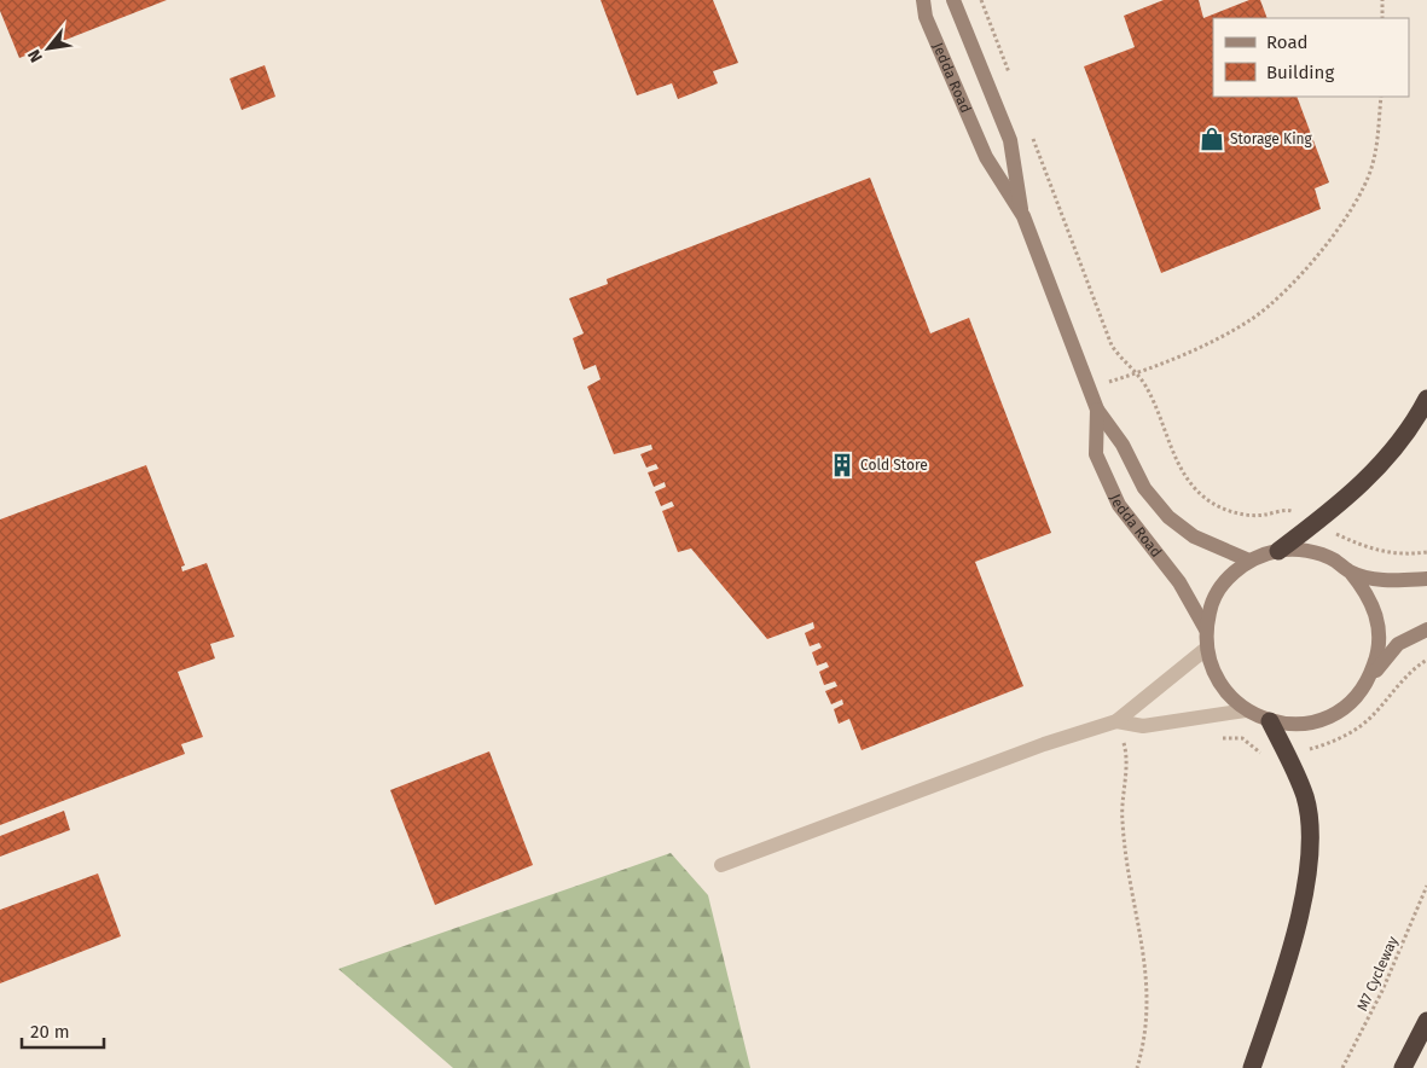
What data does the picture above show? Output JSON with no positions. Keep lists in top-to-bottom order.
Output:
{
  "streets": {
    "main road": ["Jedda Road"],
    "path": ["M7 Cycleway"]
  },
  "places": {
    "shop": ["Storage King"],
    "building": ["Cold Store"]
  },
  "legend": ["Road", "Building"],
  "scale_bar": "20 m",
  "north": "bottom left"
}
